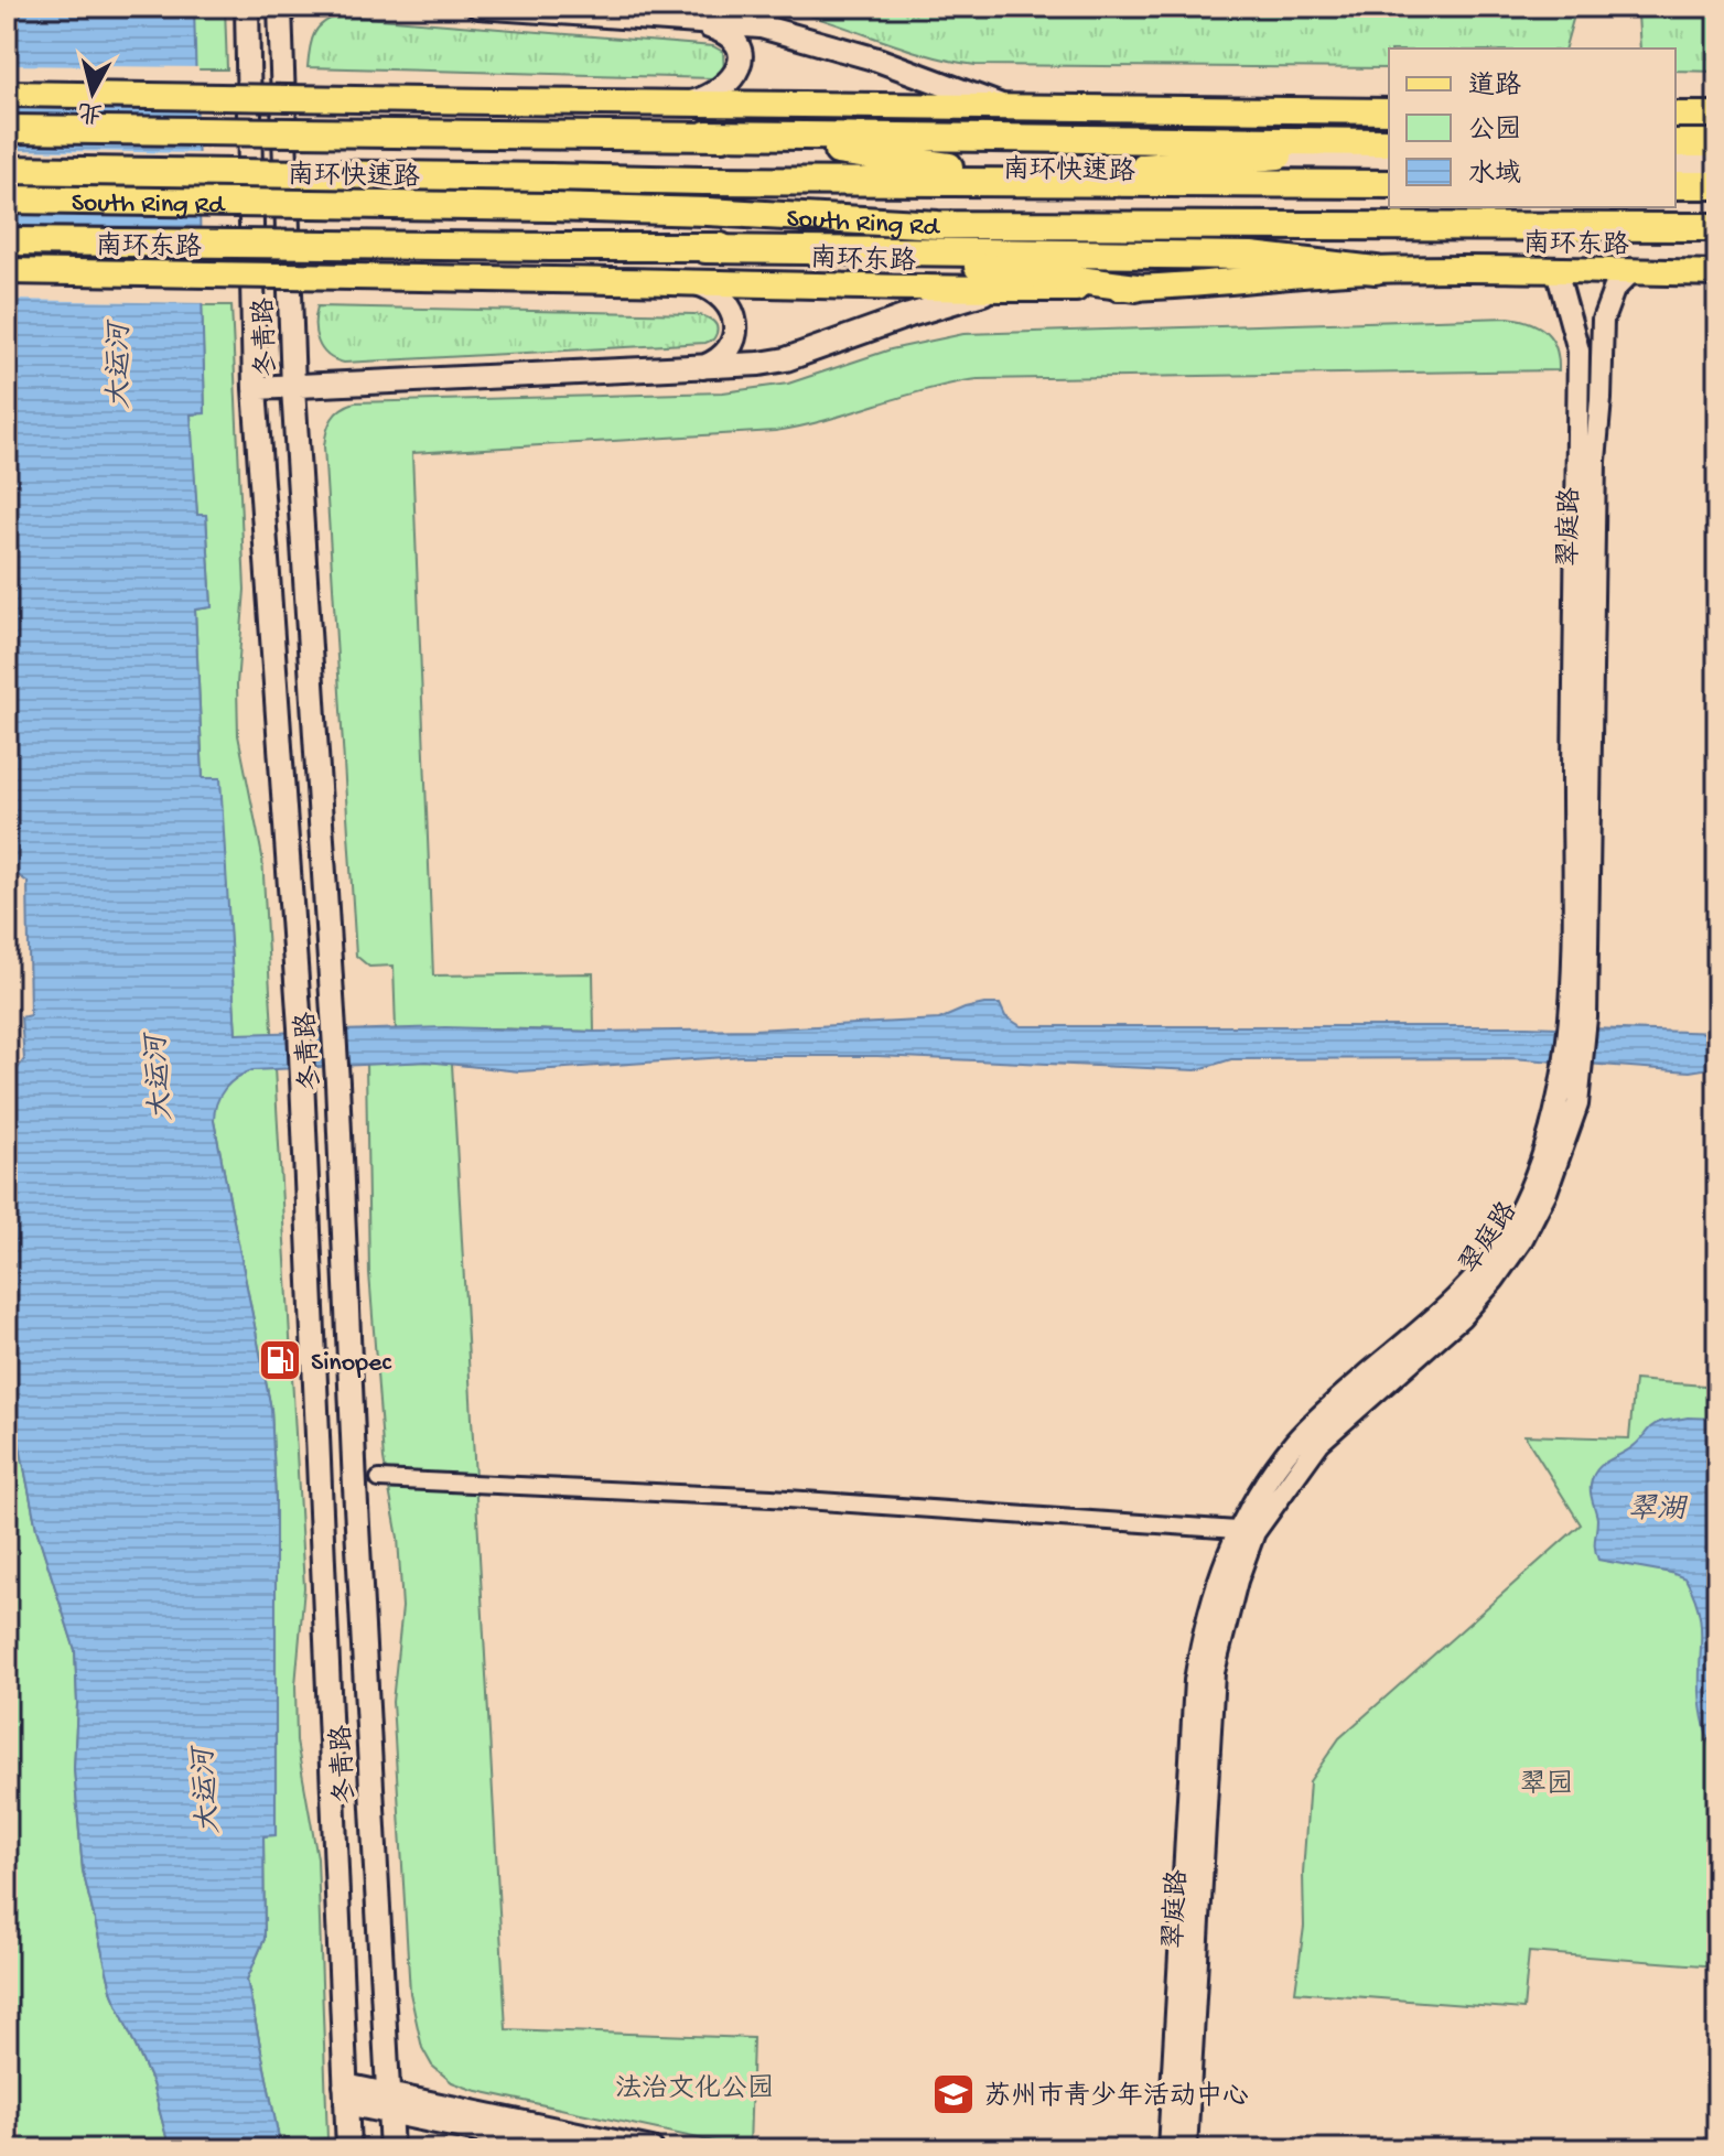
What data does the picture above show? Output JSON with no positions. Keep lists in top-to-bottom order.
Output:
{
  "streets": {
    "highway": ["南环快速路", "South Ring Rd"],
    "main road": ["南环东路", "冬青路"],
    "street": ["翠庭路"]
  },
  "crossings": [
    ["南环东路", "翠庭路"]
  ],
  "water": ["大运河", "翠湖"],
  "parks": ["翠园", "法治文化公园"],
  "places": {
    "fuel station": ["Sinopec"],
    "school or university": ["苏州市青少年活动中心"]
  },
  "legend": ["道路", "公园", "水域"],
  "north": "bottom"
}
